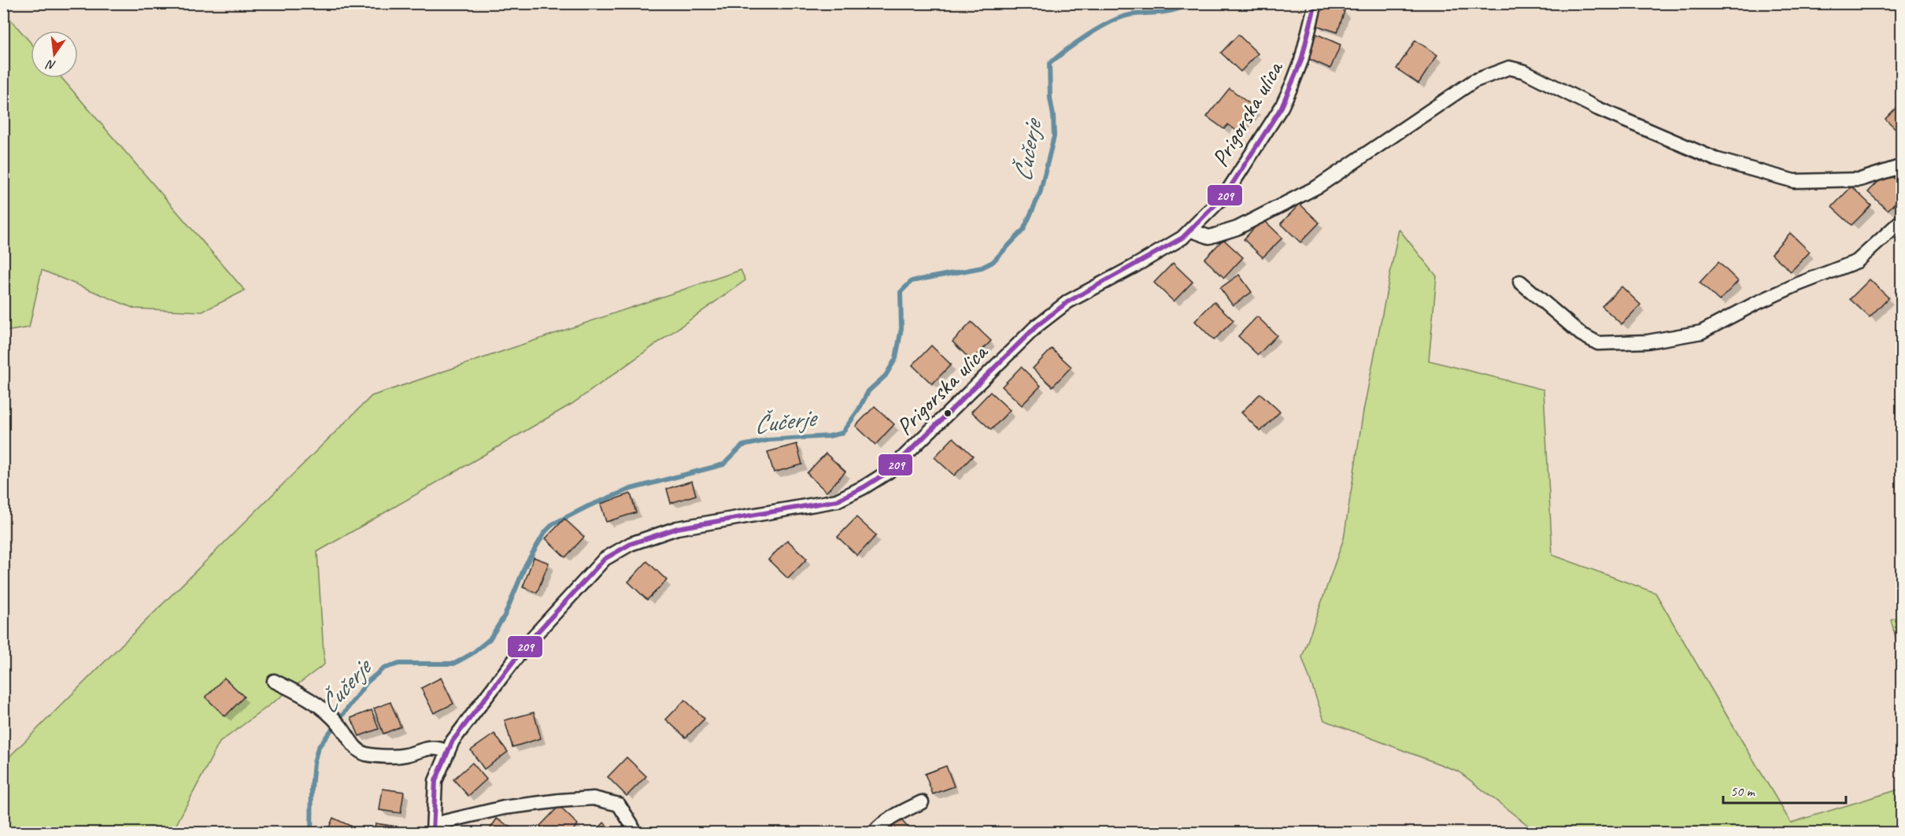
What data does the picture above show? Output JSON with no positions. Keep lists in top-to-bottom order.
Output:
{
  "streets": {
    "street": ["Prigorska ulica"]
  },
  "water": ["Čučerje"],
  "lines": ["transit line 209"],
  "scale_bar": "50 m",
  "north": "bottom"
}
